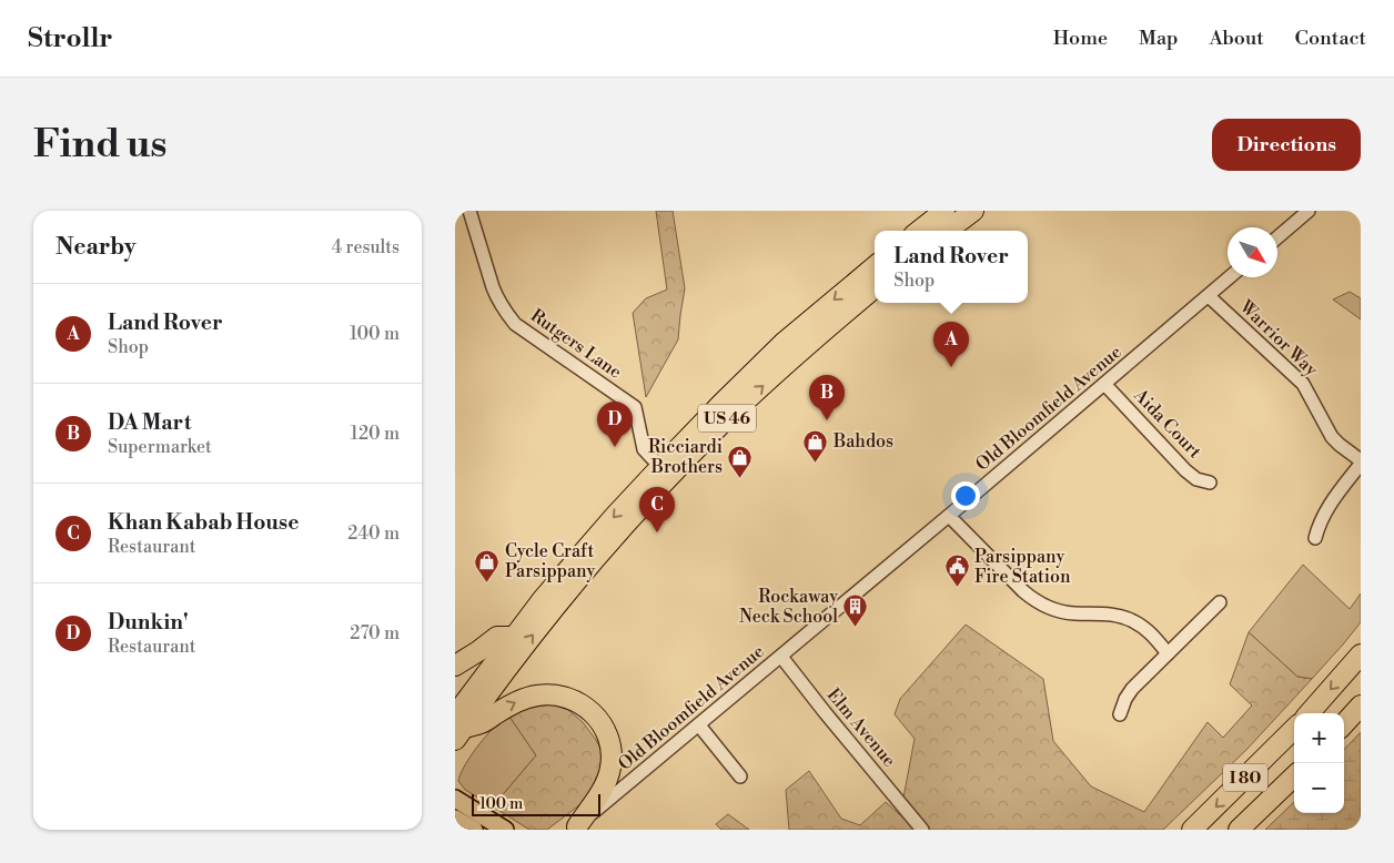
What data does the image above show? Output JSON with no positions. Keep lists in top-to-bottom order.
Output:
{
  "streets": {
    "highway": ["US 46", "I 80"],
    "street": [
      "Warrior Way",
      "Rutgers Lane",
      "Old Bloomfield Avenue",
      "Aida Court",
      "Elm Avenue"
    ]
  },
  "crossings": [
    ["Warrior Way", "Old Bloomfield Avenue"],
    ["Rutgers Lane", "US 46"],
    ["Old Bloomfield Avenue", "Aida Court"],
    ["Old Bloomfield Avenue", "Elm Avenue"]
  ],
  "places": {
    "shop": ["Bahdos", "Ricciardi Brothers", "Cycle Craft Parsippany"],
    "public building": ["Parsippany Fire Station"],
    "building": ["Rockaway Neck School"]
  },
  "scale_bar": "100 m",
  "north": "bottom right",
  "page": {
    "header": "Strollr",
    "nav": [
      "Home",
      "Map",
      "About",
      "Contact"
    ],
    "buttons": "Directions",
    "title": "Find us",
    "heading": ["Nearby", "4 results"],
    "popup": ["Land Rover", "Shop"],
    "list": [
      {
        "mark": "A",
        "name": "Land Rover",
        "note": "Shop",
        "value": "100 m"
      },
      {
        "mark": "B",
        "name": "DA Mart",
        "note": "Supermarket",
        "value": "120 m"
      },
      {
        "mark": "C",
        "name": "Khan Kabab House",
        "note": "Restaurant",
        "value": "240 m"
      },
      {
        "mark": "D",
        "name": "Dunkin'",
        "note": "Restaurant",
        "value": "270 m"
      }
    ],
    "pins": [
      "A",
      "B",
      "D",
      "C"
    ],
    "map_buttons": ["+", "−"],
    "scale": "100 m"
  }
}
